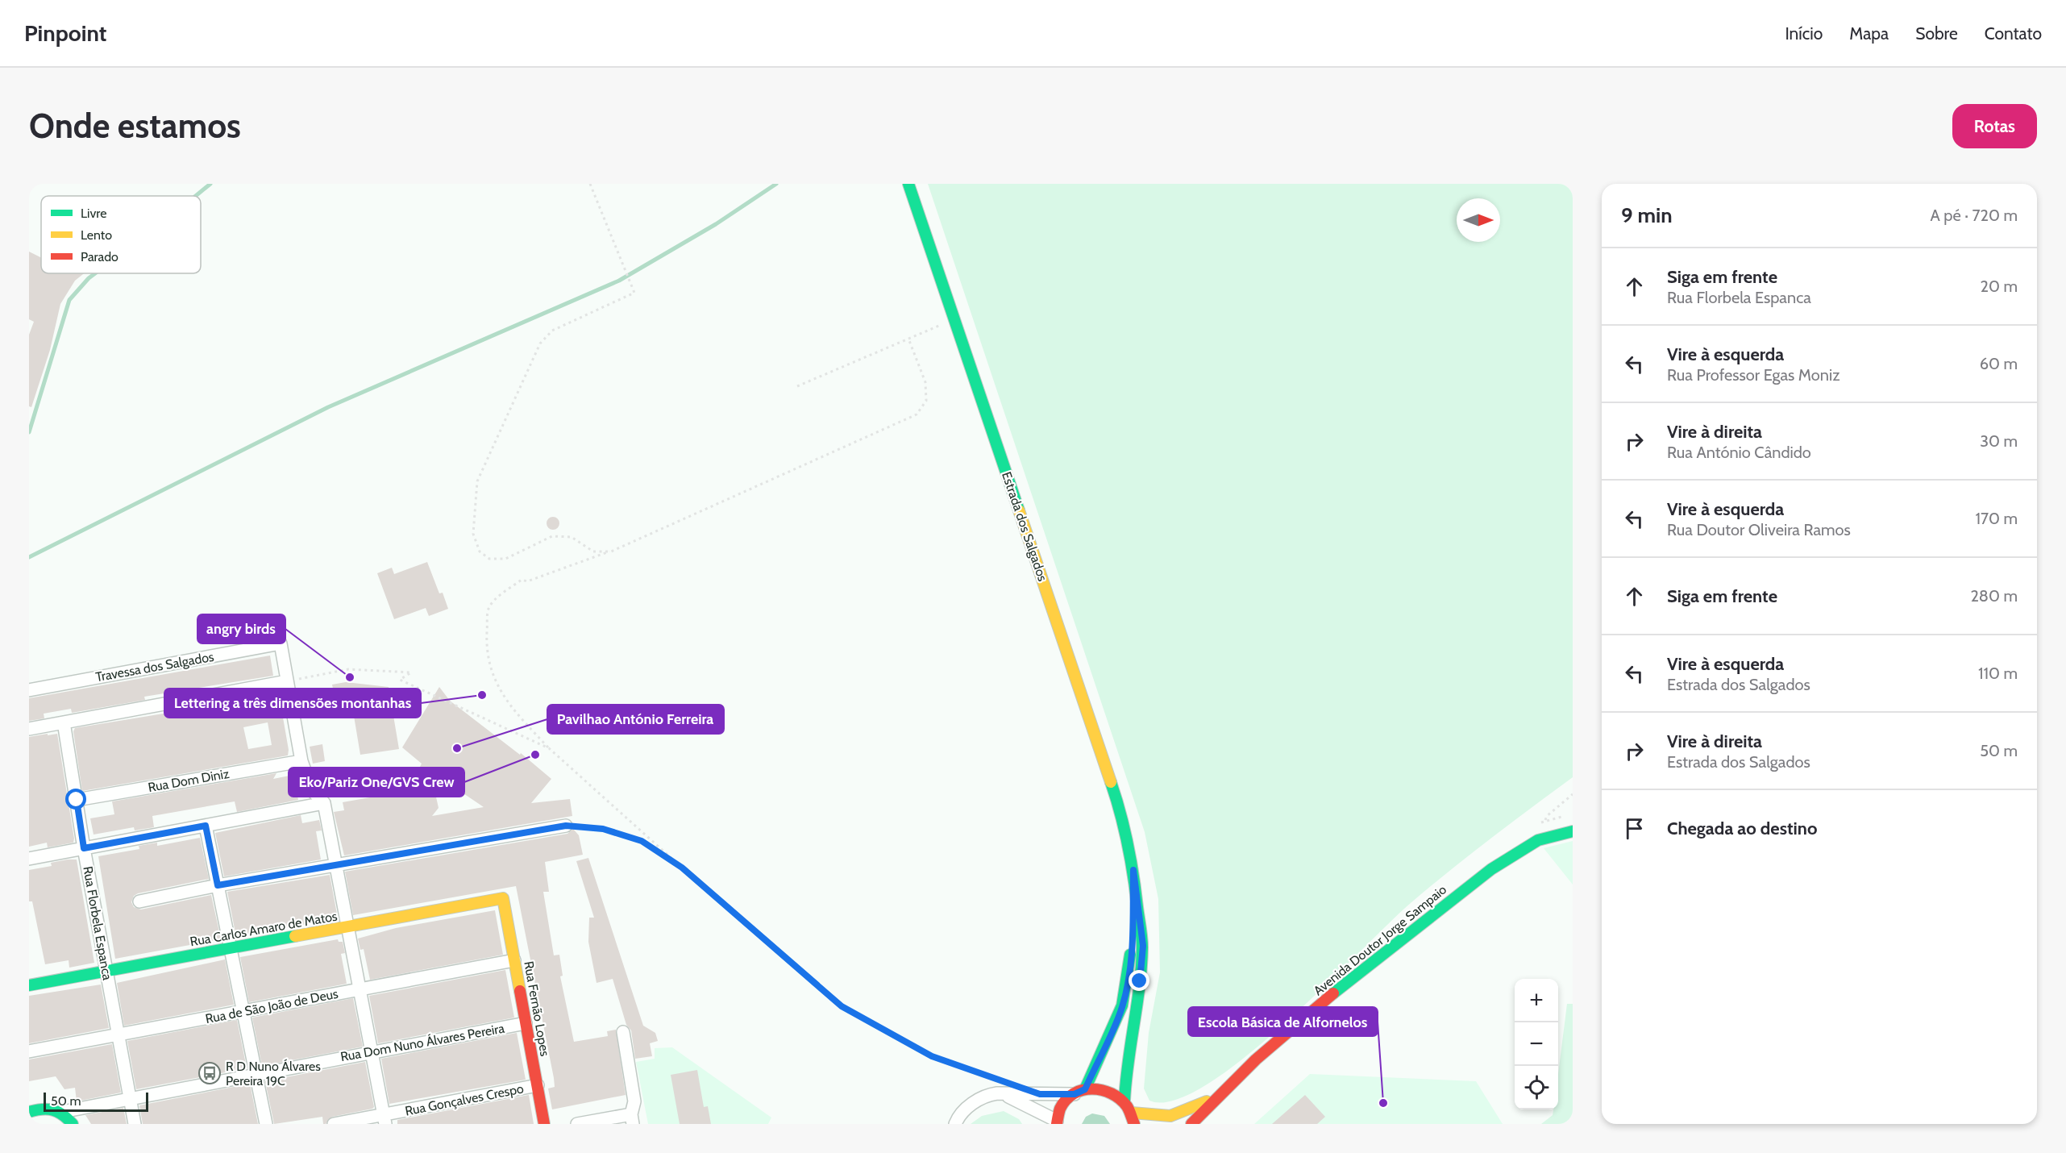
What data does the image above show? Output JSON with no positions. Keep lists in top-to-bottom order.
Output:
{
  "streets": {
    "street": [
      "Estrada dos Salgados",
      "Travessa dos Salgados",
      "Rua Dom Diniz",
      "Rua Florbela Espanca",
      "Rua Carlos Amaro de Matos",
      "Avenida Doutor Jorge Sampaio",
      "Rua de São João de Deus",
      "Rua Fernão Lopes",
      "Rua Dom Nuno Álvares Pereira",
      "Rua Gonçalves Crespo"
    ]
  },
  "crossings": [
    ["Rua Dom Diniz", "Rua Florbela Espanca"],
    ["Rua Florbela Espanca", "Rua Carlos Amaro de Matos"],
    ["Rua Florbela Espanca", "Rua de São João de Deus"],
    ["Rua Florbela Espanca", "Rua Dom Nuno Álvares Pereira"],
    ["Rua Carlos Amaro de Matos", "Rua Fernão Lopes"],
    ["Rua de São João de Deus", "Rua Fernão Lopes"],
    ["Rua Fernão Lopes", "Rua Dom Nuno Álvares Pereira"],
    ["Rua Fernão Lopes", "Rua Gonçalves Crespo"]
  ],
  "places": {
    "other": [
      "angry birds",
      "Lettering a três dimensões montanhas",
      "Pavilhao António Ferreira",
      "Eko/Pariz One/GVS Crew",
      "Escola Básica de Alfornelos"
    ],
    "bus stop": ["R D Nuno Álvares Pereira 19C"]
  },
  "legend": ["Livre", "Lento", "Parado"],
  "scale_bar": "50 m",
  "north": "right",
  "page": {
    "header": "Pinpoint",
    "nav": [
      "Início",
      "Mapa",
      "Sobre",
      "Contato"
    ],
    "buttons": "Rotas",
    "title": "Onde estamos",
    "heading": ["9 min", "A pé · 720 m"],
    "list": [
      ["Siga em frente", "Rua Florbela Espanca", "20 m"],
      ["Vire à esquerda", "Rua Professor Egas Moniz", "60 m"],
      ["Vire à direita", "Rua António Cândido", "30 m"],
      ["Vire à esquerda", "Rua Doutor Oliveira Ramos", "170 m"],
      ["Siga em frente", "280 m"],
      ["Vire à esquerda", "Estrada dos Salgados", "110 m"],
      ["Vire à direita", "Estrada dos Salgados", "50 m"],
      "Chegada ao destino"
    ],
    "map_buttons": ["+", "−"],
    "scale": "50 m"
  }
}
